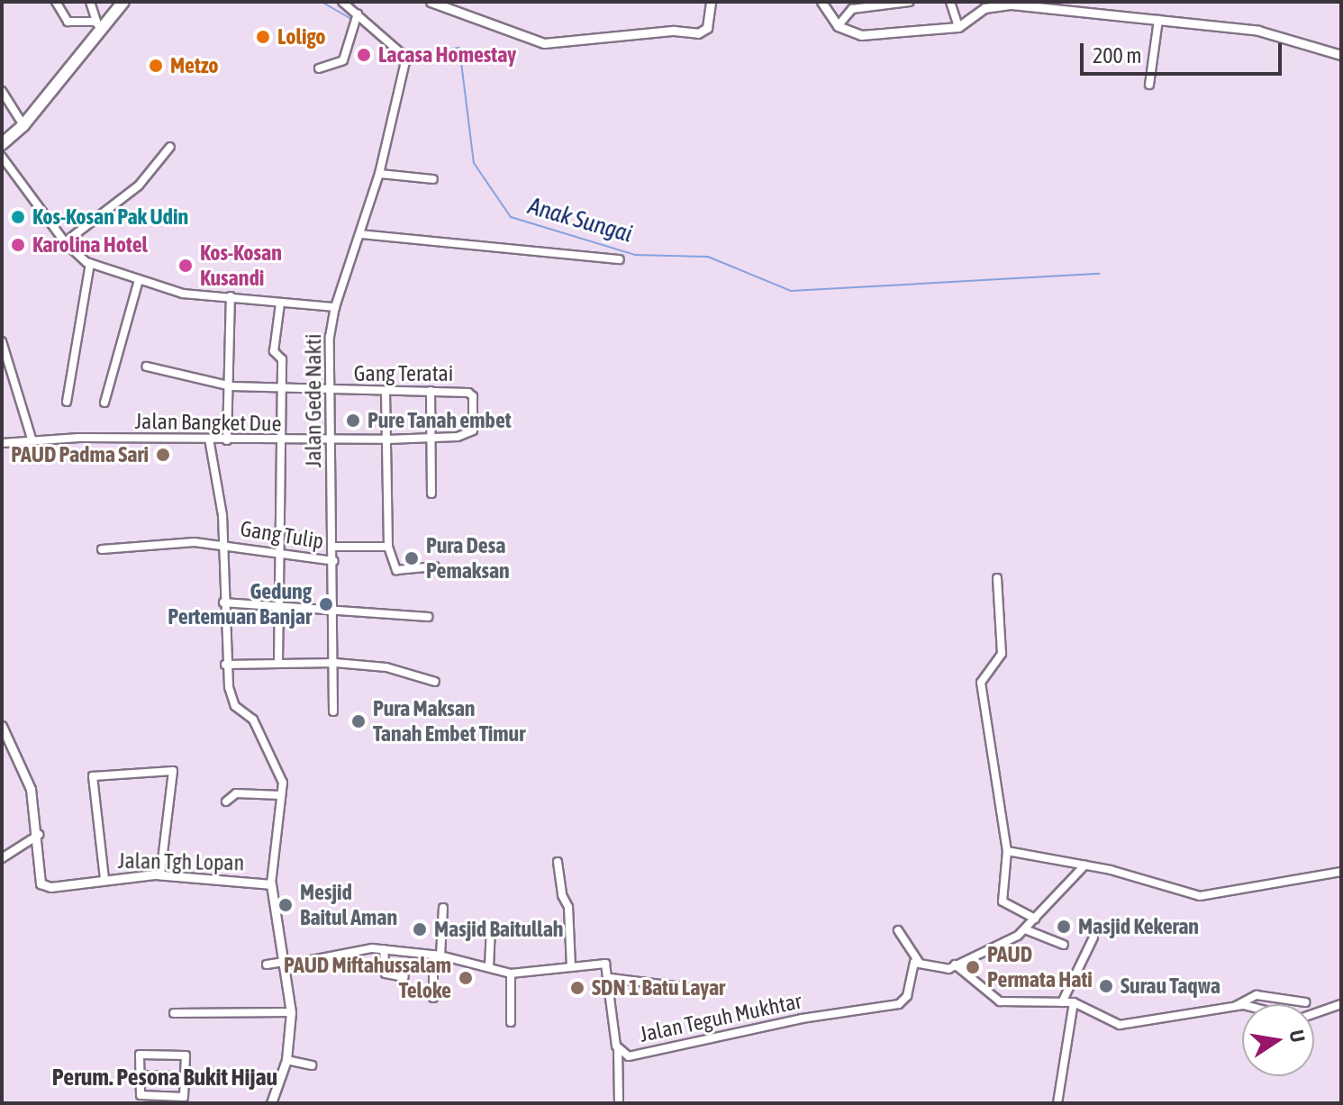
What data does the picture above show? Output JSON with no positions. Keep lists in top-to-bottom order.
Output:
{
  "streets": {
    "street": [
      "Gang Teratai",
      "Jalan Gede Nakti",
      "Jalan Bangket Due",
      "Gang Tulip",
      "Jalan Tgh Lopan",
      "Jalan Teguh Mukhtar"
    ]
  },
  "crossings": [
    ["Gang Teratai", "Jalan Gede Nakti"],
    ["Gang Teratai", "Jalan Bangket Due"],
    ["Jalan Gede Nakti", "Jalan Bangket Due"],
    ["Jalan Gede Nakti", "Gang Tulip"]
  ],
  "districts": ["Perum. Pesona Bukit Hijau"],
  "water": ["Anak Sungai"],
  "places": [
    "Loligo",
    "Lacasa Homestay",
    "Metzo",
    "Kos-Kosan Pak Udin",
    "Karolina Hotel",
    "Kos-Kosan Kusandi",
    "Pure Tanah embet",
    "PAUD Padma Sari",
    "Pura Desa Pemaksan",
    "Gedung Pertemuan Banjar",
    "Pura Maksan Tanah Embet Timur",
    "Mesjid Baitul Aman",
    "Masjid Kekeran",
    "Masjid Baitullah",
    "PAUD Permata Hati",
    "PAUD Miftahussalam Teloke",
    "Surau Taqwa",
    "SDN 1 Batu Layar"
  ],
  "scale_bar": "200 m",
  "north": "right"
}
